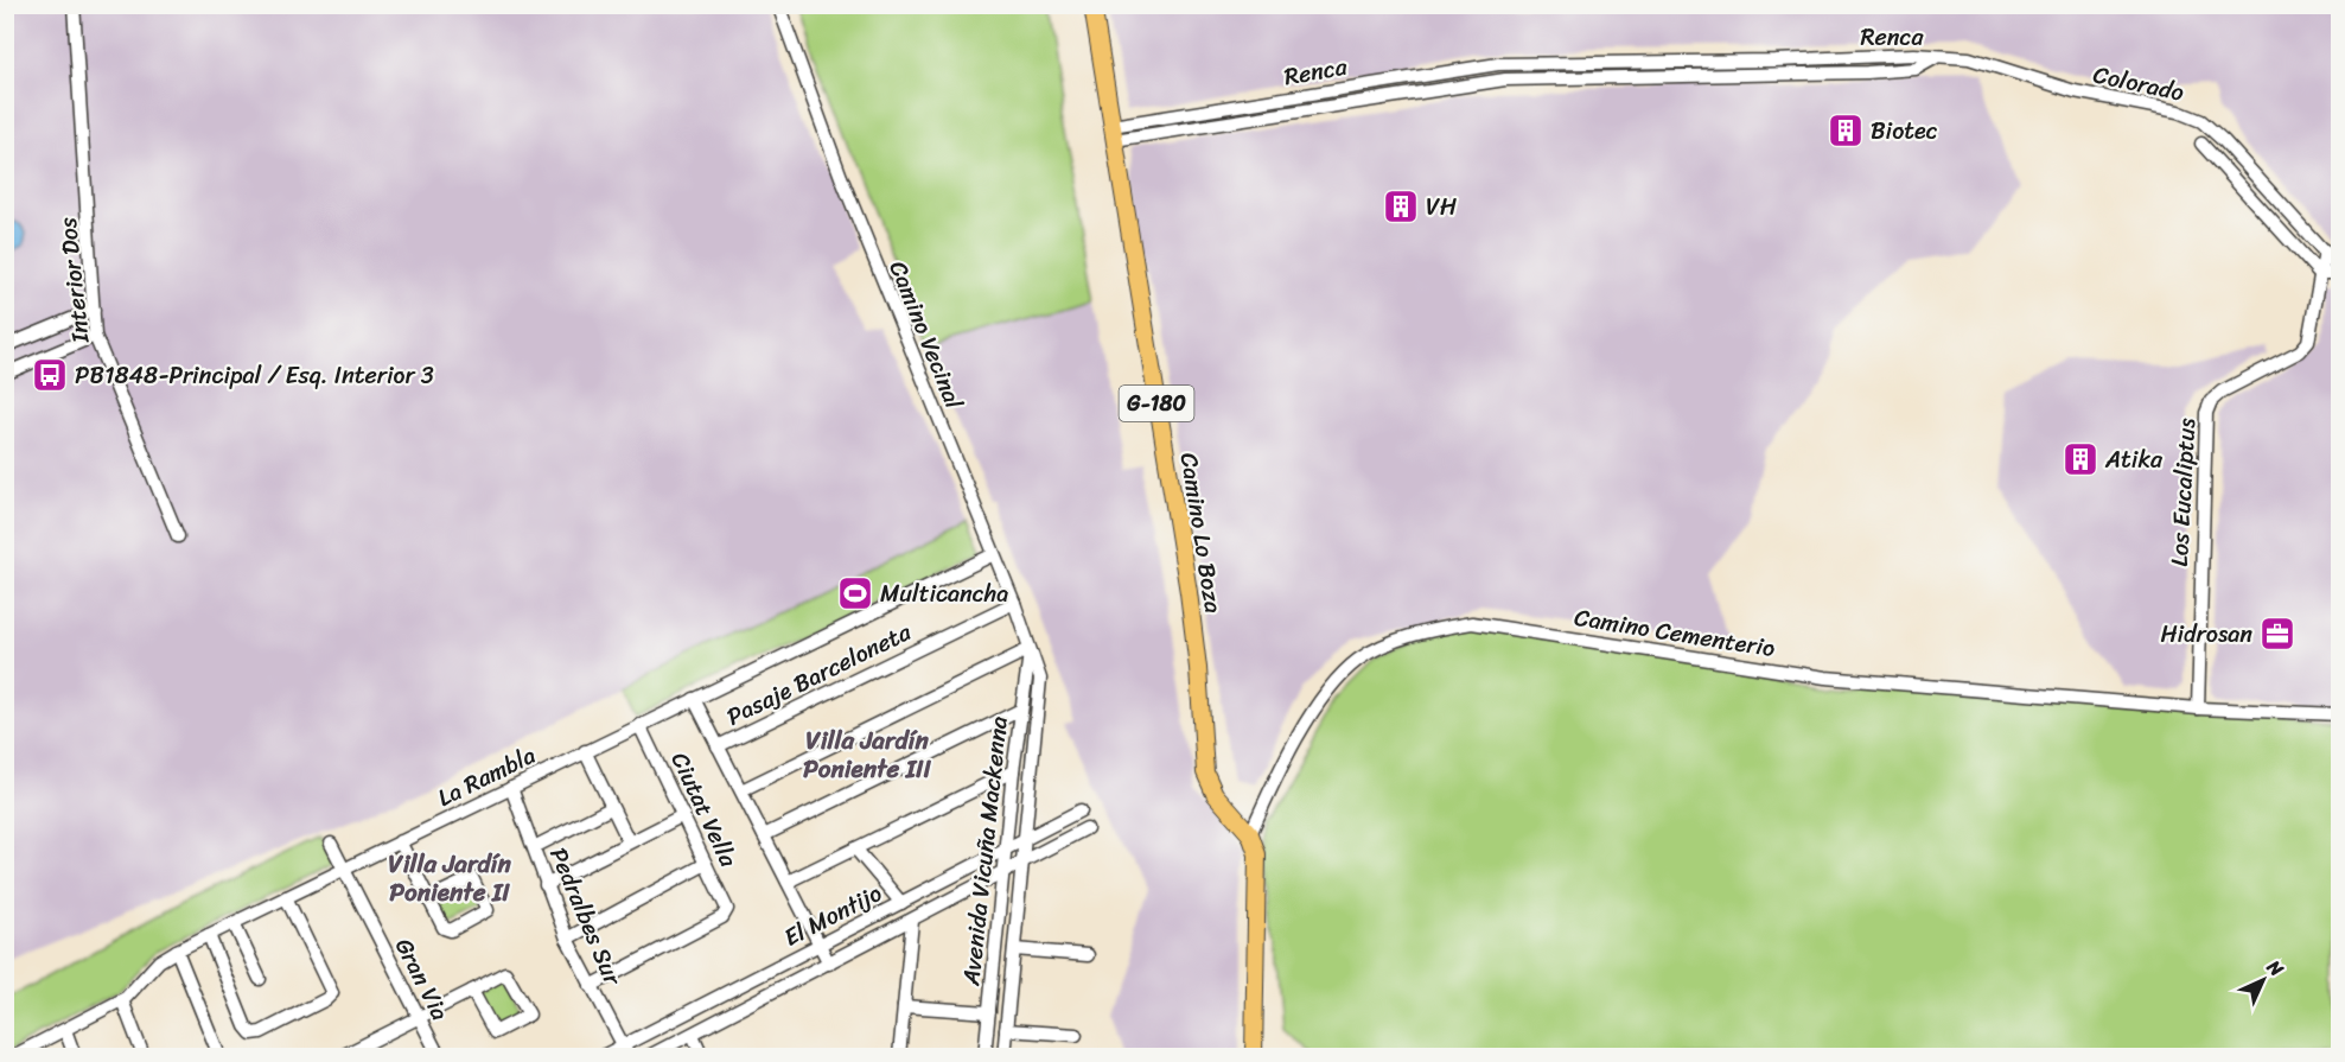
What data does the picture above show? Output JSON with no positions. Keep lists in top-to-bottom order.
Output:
{
  "streets": {
    "main road": ["G-180", "Camino Lo Boza"],
    "street": [
      "Renca",
      "Colorado",
      "Interior Dos",
      "Camino Vecinal",
      "Los Eucaliptus",
      "Camino Cementerio",
      "Pasaje Barceloneta",
      "La Rambla",
      "Ciutat Vella",
      "Avenida Vicuña Mackenna",
      "El Montijo",
      "Pedralbes Sur",
      "Gran Via"
    ]
  },
  "crossings": [
    ["Renca", "Colorado"],
    ["Renca", "Camino Lo Boza"],
    ["Colorado", "Los Eucaliptus"],
    ["Camino Vecinal", "Pasaje Barceloneta"],
    ["Camino Vecinal", "La Rambla"],
    ["Camino Vecinal", "Avenida Vicuña Mackenna"],
    ["Los Eucaliptus", "Camino Cementerio"],
    ["Camino Lo Boza", "Camino Cementerio"],
    ["La Rambla", "Ciutat Vella"],
    ["La Rambla", "Pedralbes Sur"],
    ["La Rambla", "Gran Via"],
    ["Ciutat Vella", "Pedralbes Sur"],
    ["Avenida Vicuña Mackenna", "El Montijo"],
    ["El Montijo", "Pedralbes Sur"]
  ],
  "districts": ["Villa Jardín Poniente III", "Villa Jardín Poniente II"],
  "places": {
    "building": ["Biotec", "VH", "Atika"],
    "bus stop": ["PB1848-Principal / Esq. Interior 3"],
    "sports": ["Multicancha"],
    "office": ["Hidrosan"]
  },
  "north": "top right"
}
